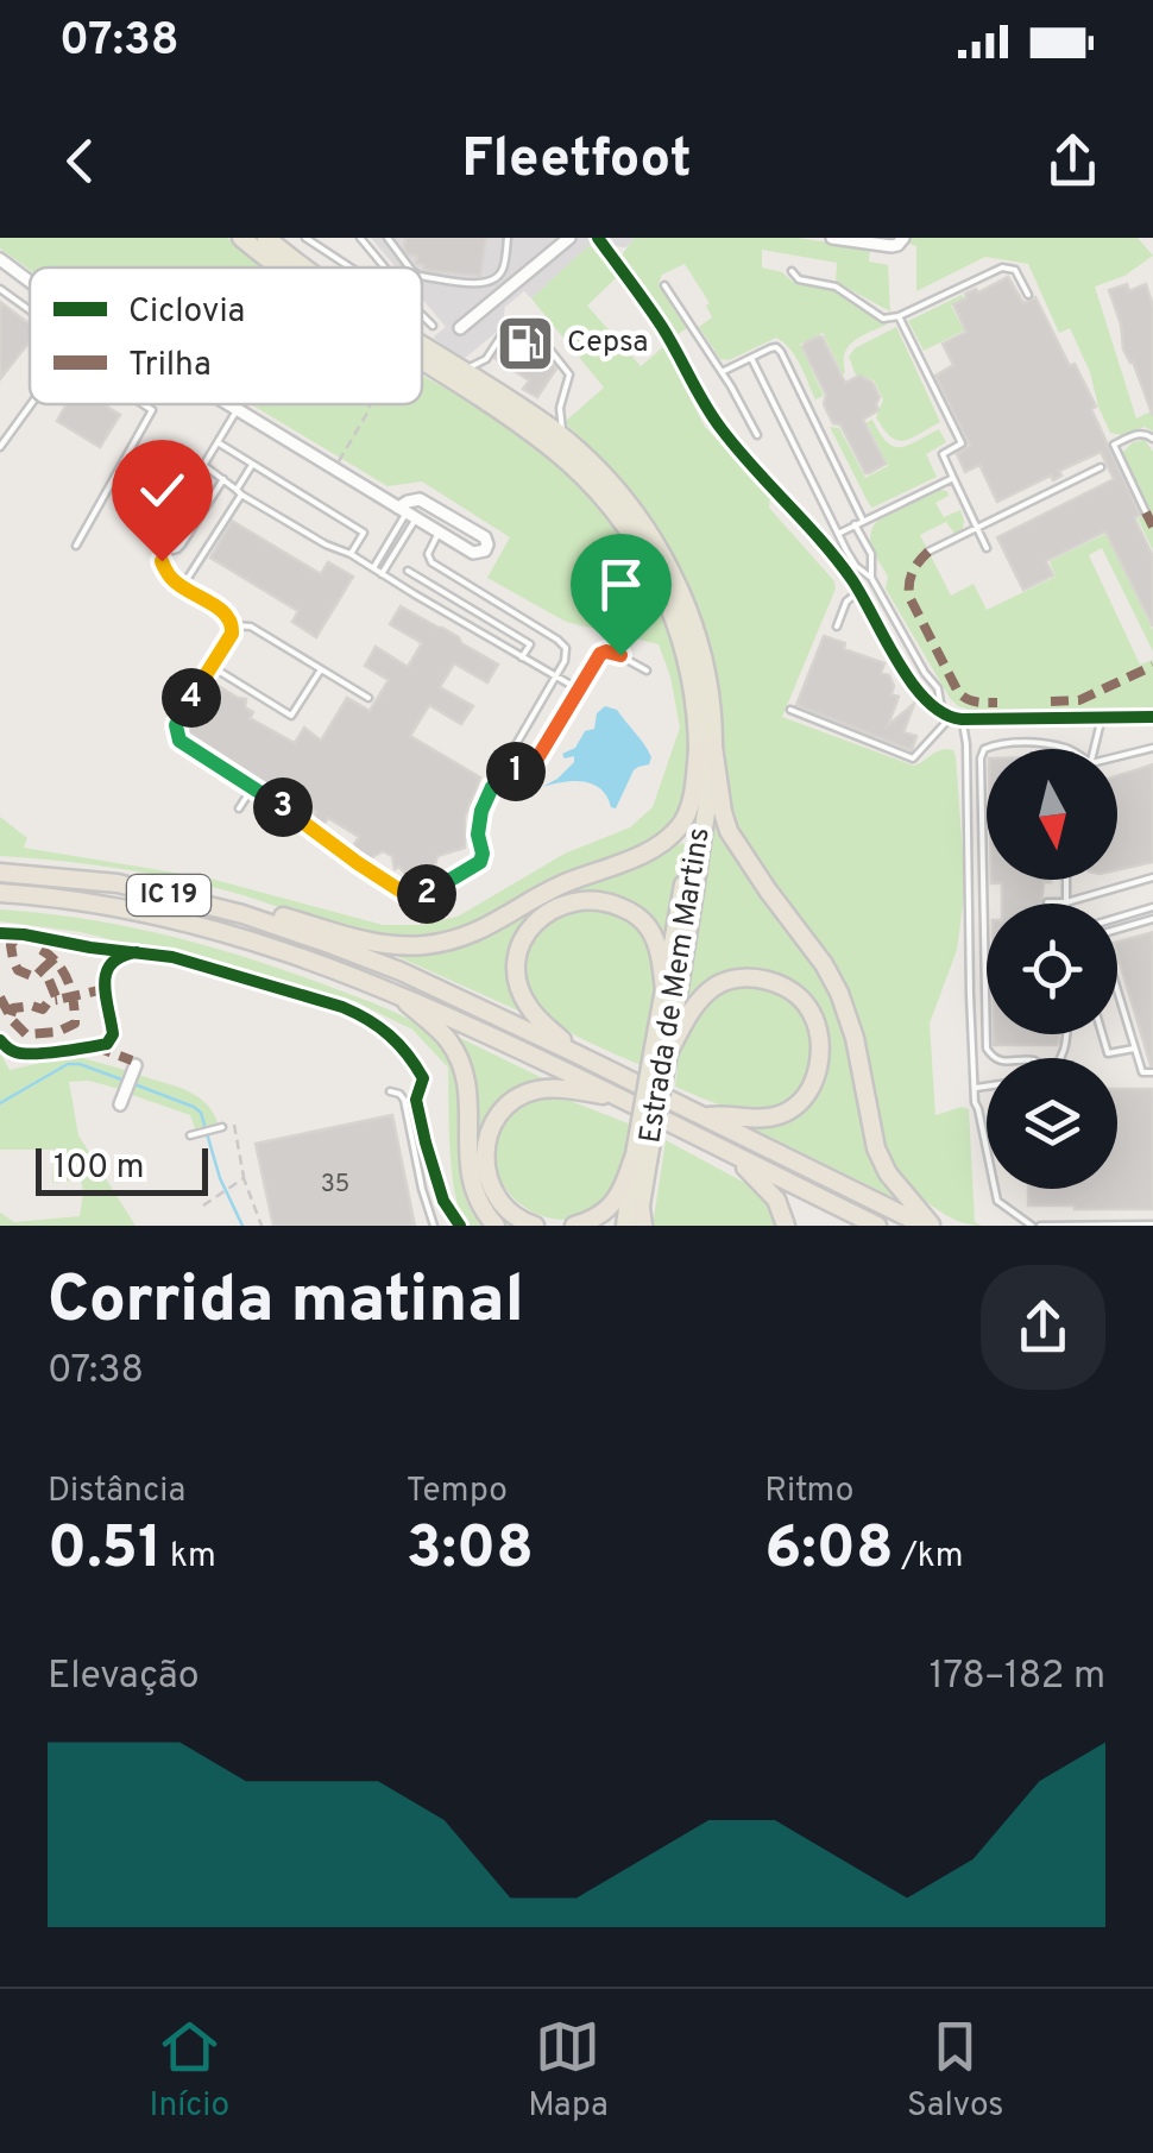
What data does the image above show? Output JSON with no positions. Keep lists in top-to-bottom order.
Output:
{
  "streets": {
    "highway": ["IC 19"],
    "main road": ["Estrada de Mem Martins"]
  },
  "places": {
    "fuel station": ["Cepsa"]
  },
  "house_numbers": ["35"],
  "legend": ["Ciclovia", "Trilha"],
  "scale_bar": "100 m",
  "north": "bottom",
  "page": {
    "status": "07:38",
    "header": "Fleetfoot",
    "pins": [
      "4",
      "1",
      "3",
      "2"
    ],
    "scale": "100 m",
    "heading": ["Corrida matinal", "07:38"],
    "stats": [
      ["Distância", "0.51 km"],
      ["Tempo", "3:08"],
      ["Ritmo", "6:08 /km"]
    ],
    "chart": ["Elevação", "178–182 m"],
    "tabs": ["Início", "Mapa", "Salvos"]
  }
}
